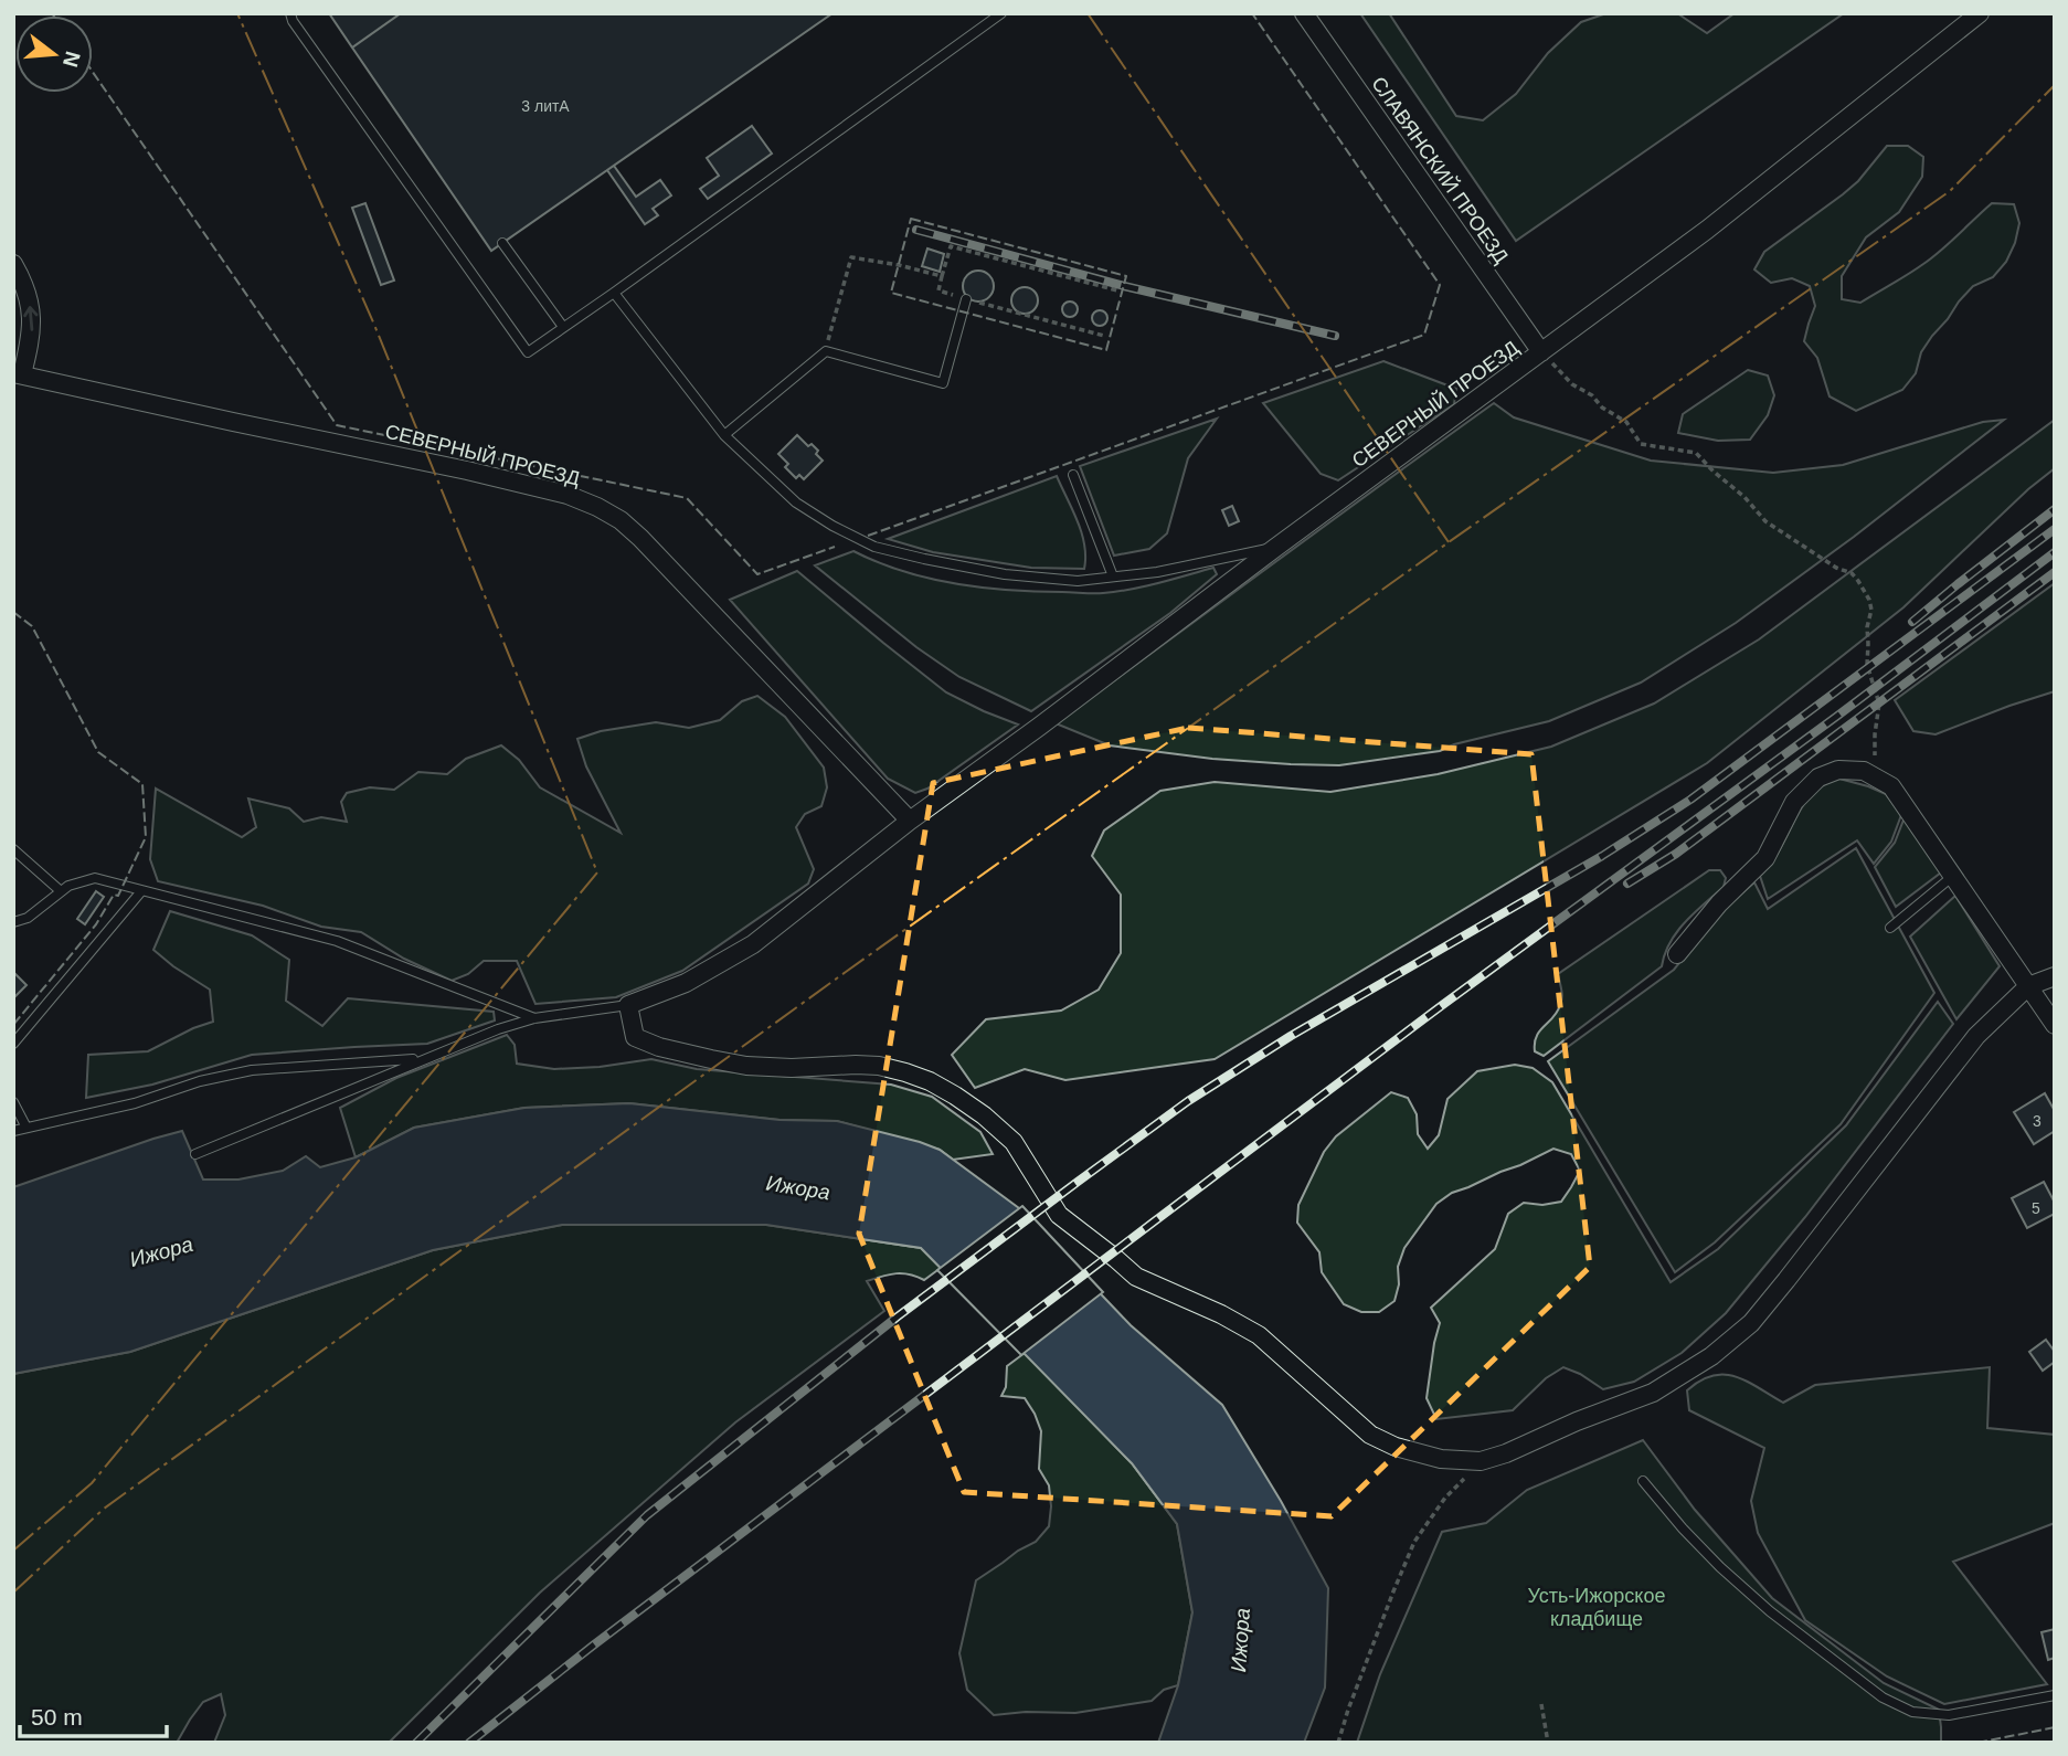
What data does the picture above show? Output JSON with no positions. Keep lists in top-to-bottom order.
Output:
{
  "streets": {
    "street": ["СЛАВЯНСКИЙ ПРОЕЗД", "СЕВЕРНЫЙ ПРОЕЗД"]
  },
  "crossings": [
    ["СЛАВЯНСКИЙ ПРОЕЗД", "СЕВЕРНЫЙ ПРОЕЗД"]
  ],
  "water": ["Ижора"],
  "parks": ["Усть-Ижорское кладбище"],
  "house_numbers": ["3 литА", "3", "5"],
  "scale_bar": "50 m",
  "north": "right"
}
